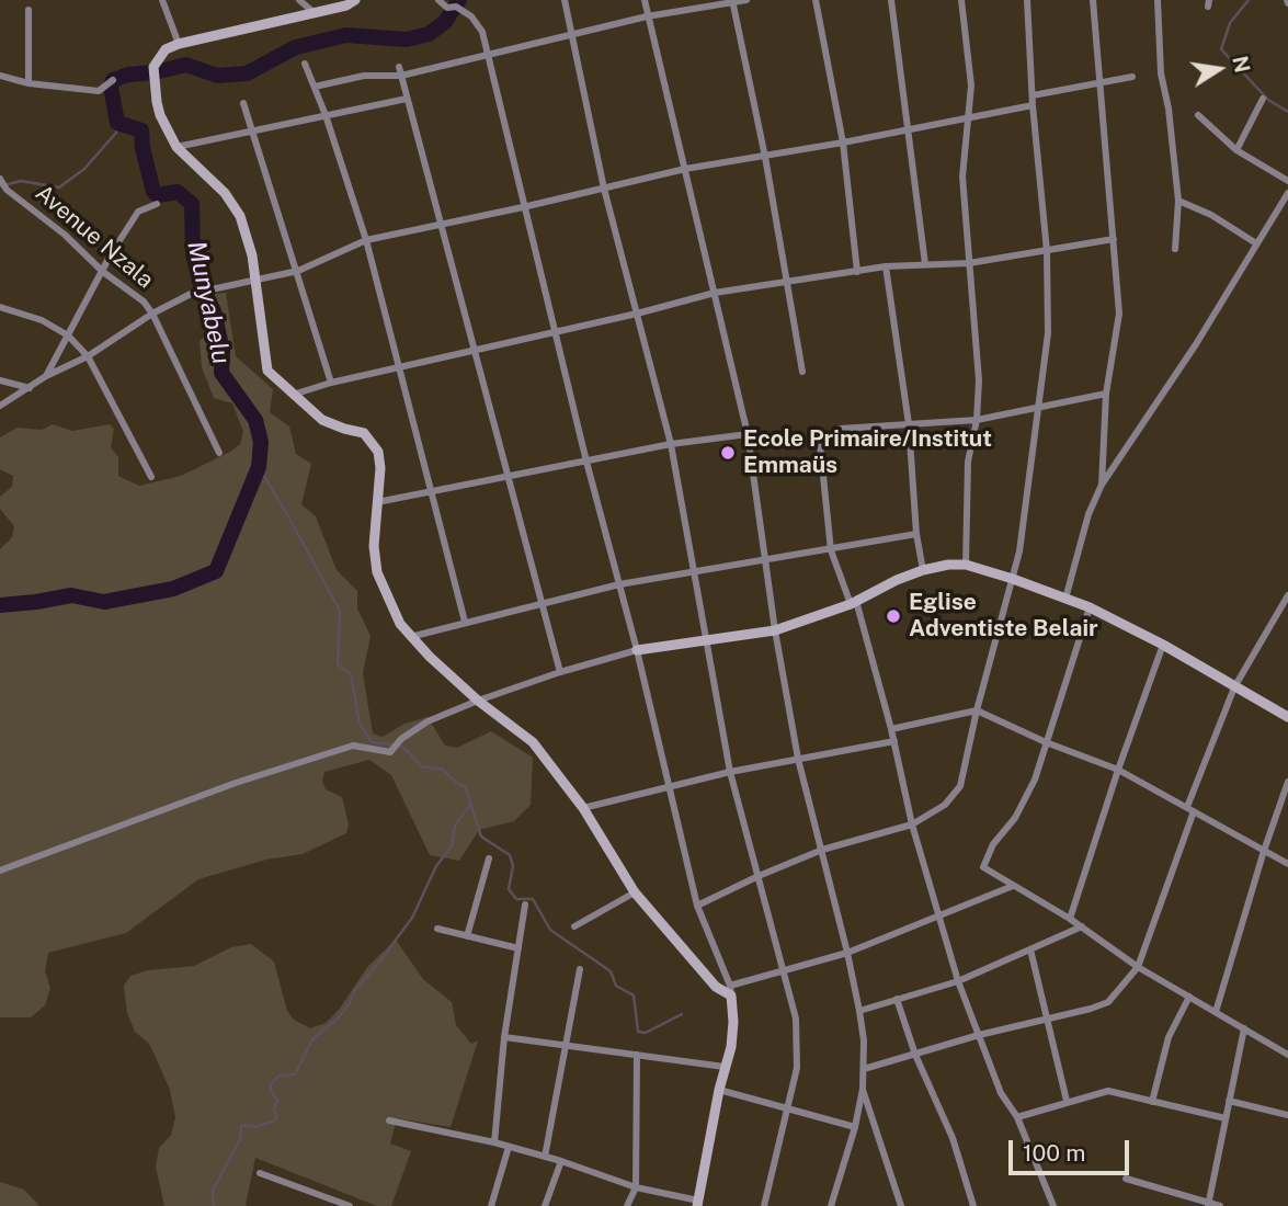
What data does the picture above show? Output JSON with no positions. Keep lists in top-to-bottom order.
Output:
{
  "streets": {
    "street": ["Avenue Nzala"]
  },
  "water": ["Munyabelu"],
  "places": ["Ecole Primaire/Institut Emmaüs", "Eglise Adventiste Belair"],
  "scale_bar": "100 m",
  "north": "right"
}
